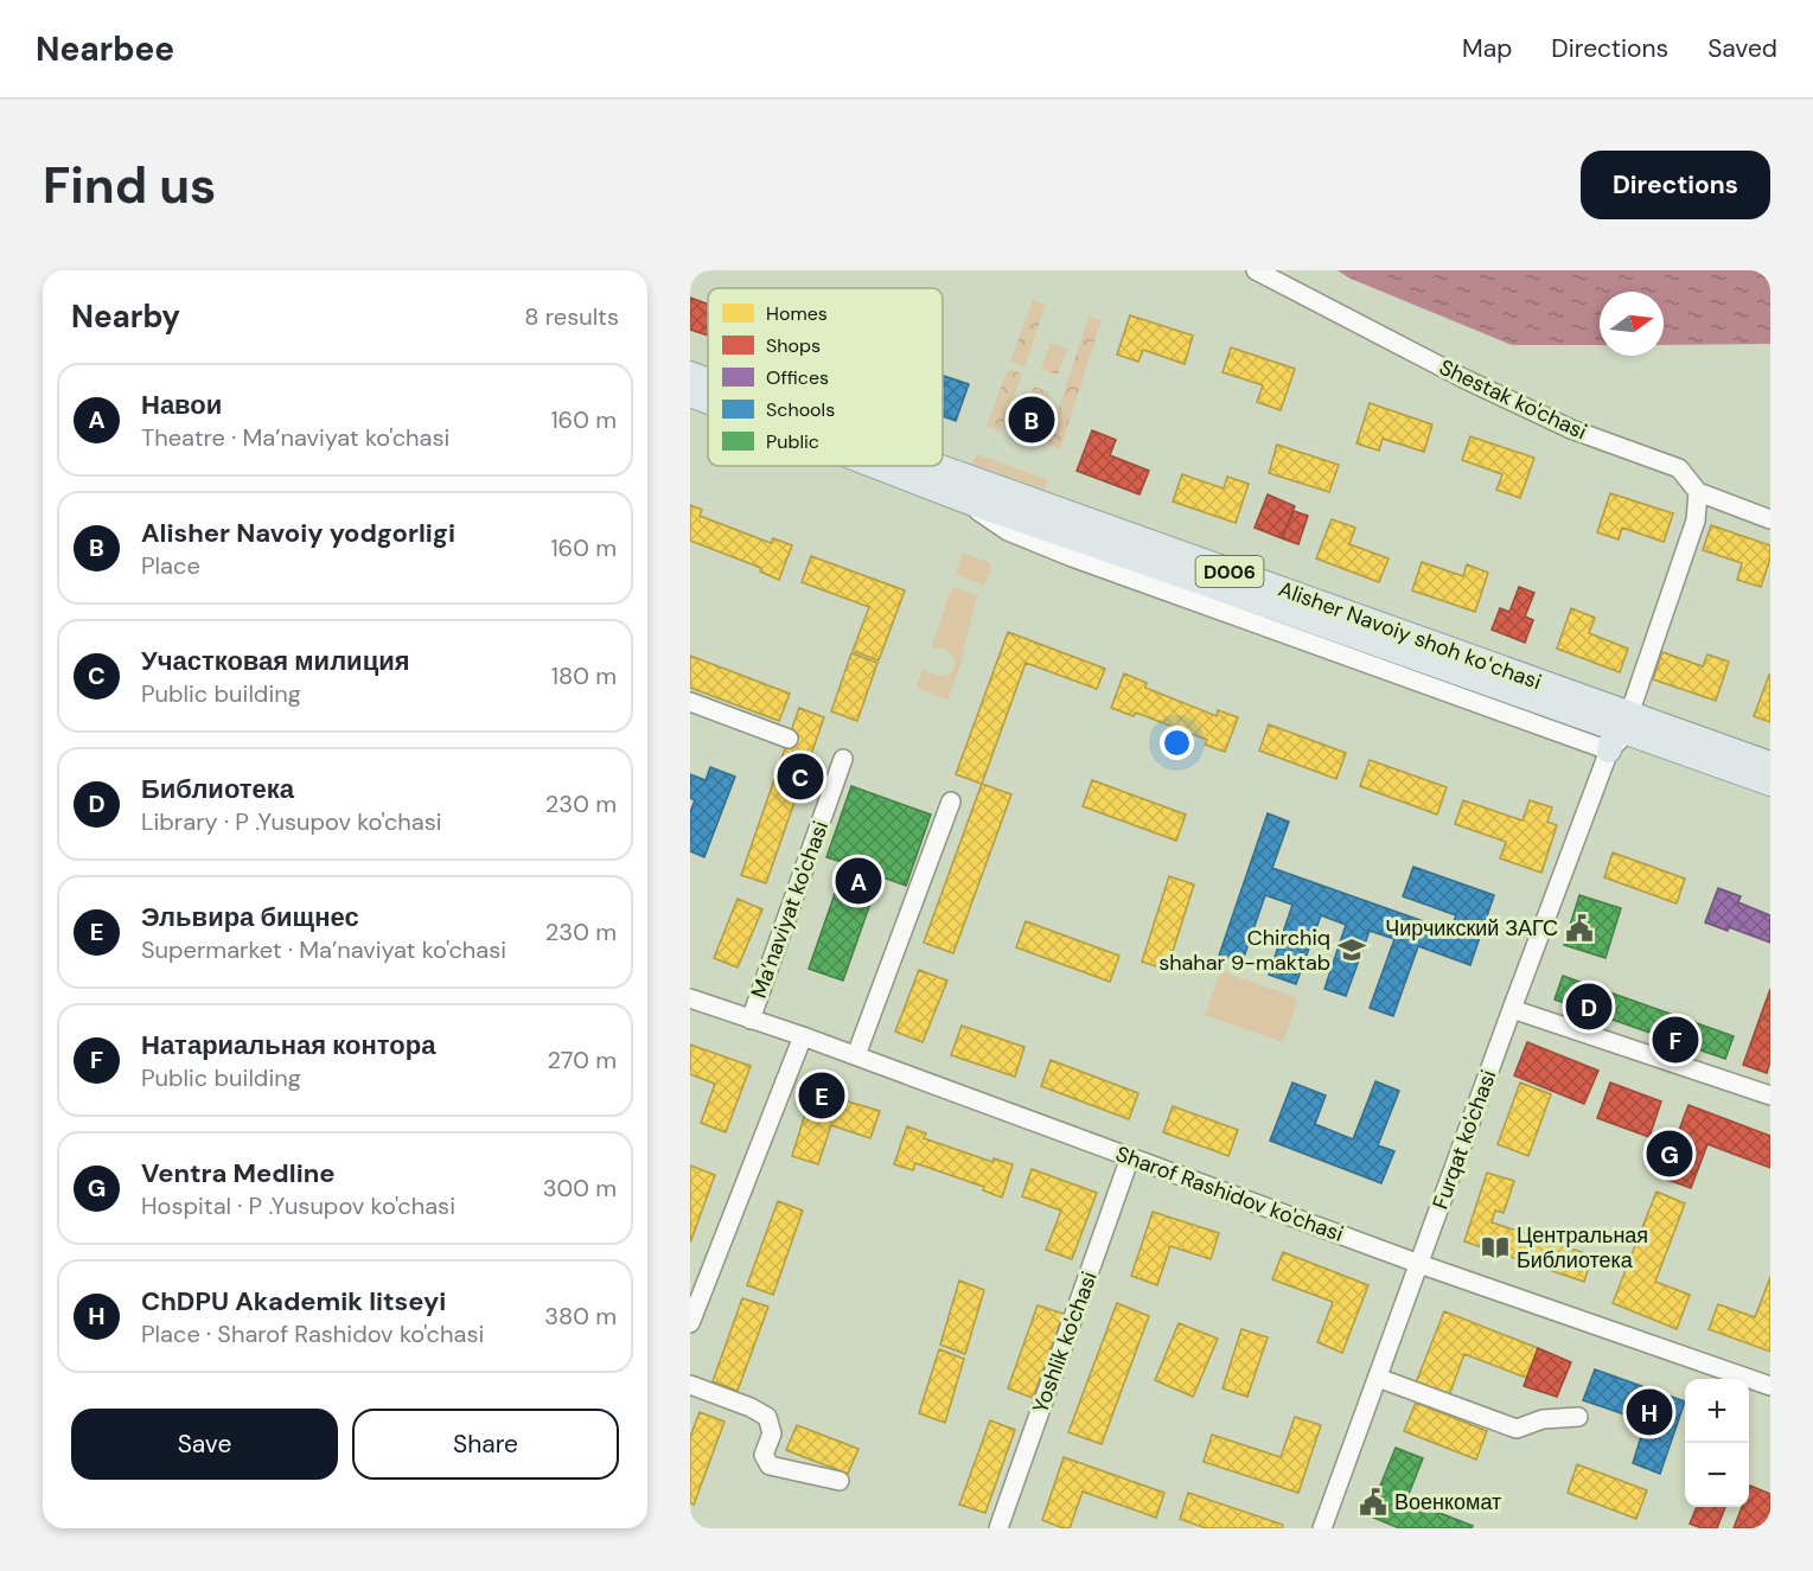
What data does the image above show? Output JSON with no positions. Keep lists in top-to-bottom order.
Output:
{
  "streets": {
    "main road": ["D006", "Alisher Navoiy shoh koʻchasi"],
    "street": [
      "Shestak ko'chasi",
      "Ma’naviyat ko'chasi",
      "Furqat ko'chasi",
      "Sharof Rashidov ko'chasi",
      "Yoshlik ko'chasi"
    ]
  },
  "crossings": [
    ["Alisher Navoiy shoh koʻchasi", "Furqat ko'chasi"],
    ["Ma’naviyat ko'chasi", "Sharof Rashidov ko'chasi"],
    ["Furqat ko'chasi", "Sharof Rashidov ko'chasi"],
    ["Sharof Rashidov ko'chasi", "Yoshlik ko'chasi"]
  ],
  "places": {
    "public building": ["Чирчикский ЗАГС", "Военкомат"],
    "school or university": ["Chirchiq shahar 9-maktab"],
    "library": ["Центральная Библиотека"]
  },
  "legend": [
    "Homes",
    "Shops",
    "Offices",
    "Schools",
    "Public"
  ],
  "north": "right",
  "page": {
    "header": "Nearbee",
    "nav": ["Map", "Directions", "Saved"],
    "buttons": [
      "Directions",
      ["Save", "Share"]
    ],
    "title": "Find us",
    "heading": ["Nearby", "8 results"],
    "list": [
      {
        "mark": "A",
        "name": "Навои",
        "note": "Theatre · Ma’naviyat ko'chasi",
        "value": "160 m"
      },
      {
        "mark": "B",
        "name": "Alisher Navoiy yodgorligi",
        "note": "Place",
        "value": "160 m"
      },
      {
        "mark": "C",
        "name": "Участковая милиция",
        "note": "Public building",
        "value": "180 m"
      },
      {
        "mark": "D",
        "name": "Библиотека",
        "note": "Library · P .Yusupov ko'chasi",
        "value": "230 m"
      },
      {
        "mark": "E",
        "name": "Эльвира бищнес",
        "note": "Supermarket · Ma’naviyat ko'chasi",
        "value": "230 m"
      },
      {
        "mark": "F",
        "name": "Натариальная контора",
        "note": "Public building",
        "value": "270 m"
      },
      {
        "mark": "G",
        "name": "Ventra Medline",
        "note": "Hospital · P .Yusupov ko'chasi",
        "value": "300 m"
      },
      {
        "mark": "H",
        "name": "ChDPU Akademik litseyi",
        "note": "Place · Sharof Rashidov ko'chasi",
        "value": "380 m"
      }
    ],
    "pins": [
      "B",
      "C",
      "A",
      "D",
      "F",
      "E",
      "G",
      "H"
    ],
    "map_buttons": ["+", "−"]
  }
}
